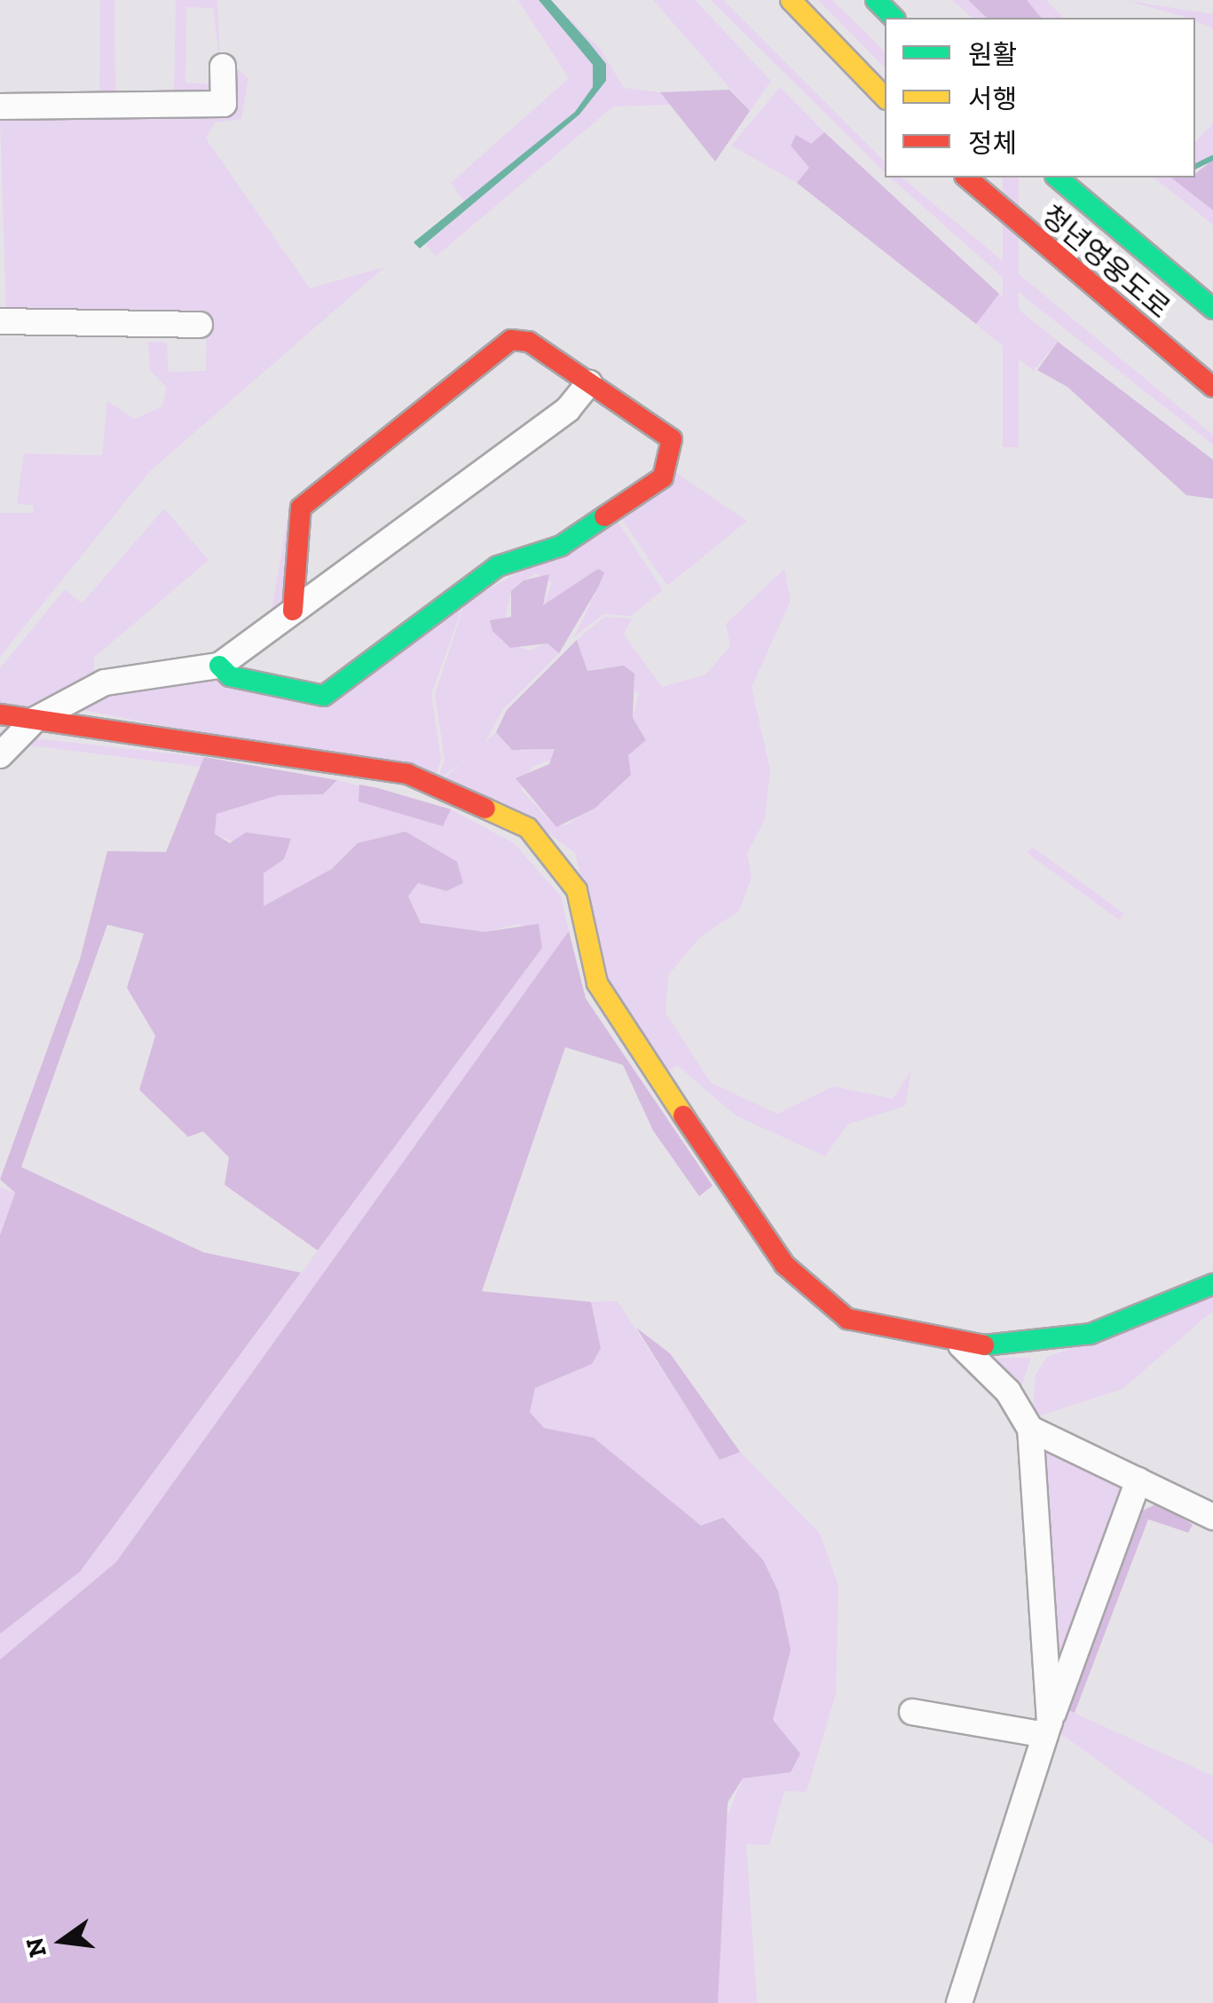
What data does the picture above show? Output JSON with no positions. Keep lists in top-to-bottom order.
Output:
{
  "streets": {
    "main road": ["청년영웅도로"]
  },
  "legend": ["원활", "서행", "정체"],
  "north": "left"
}
